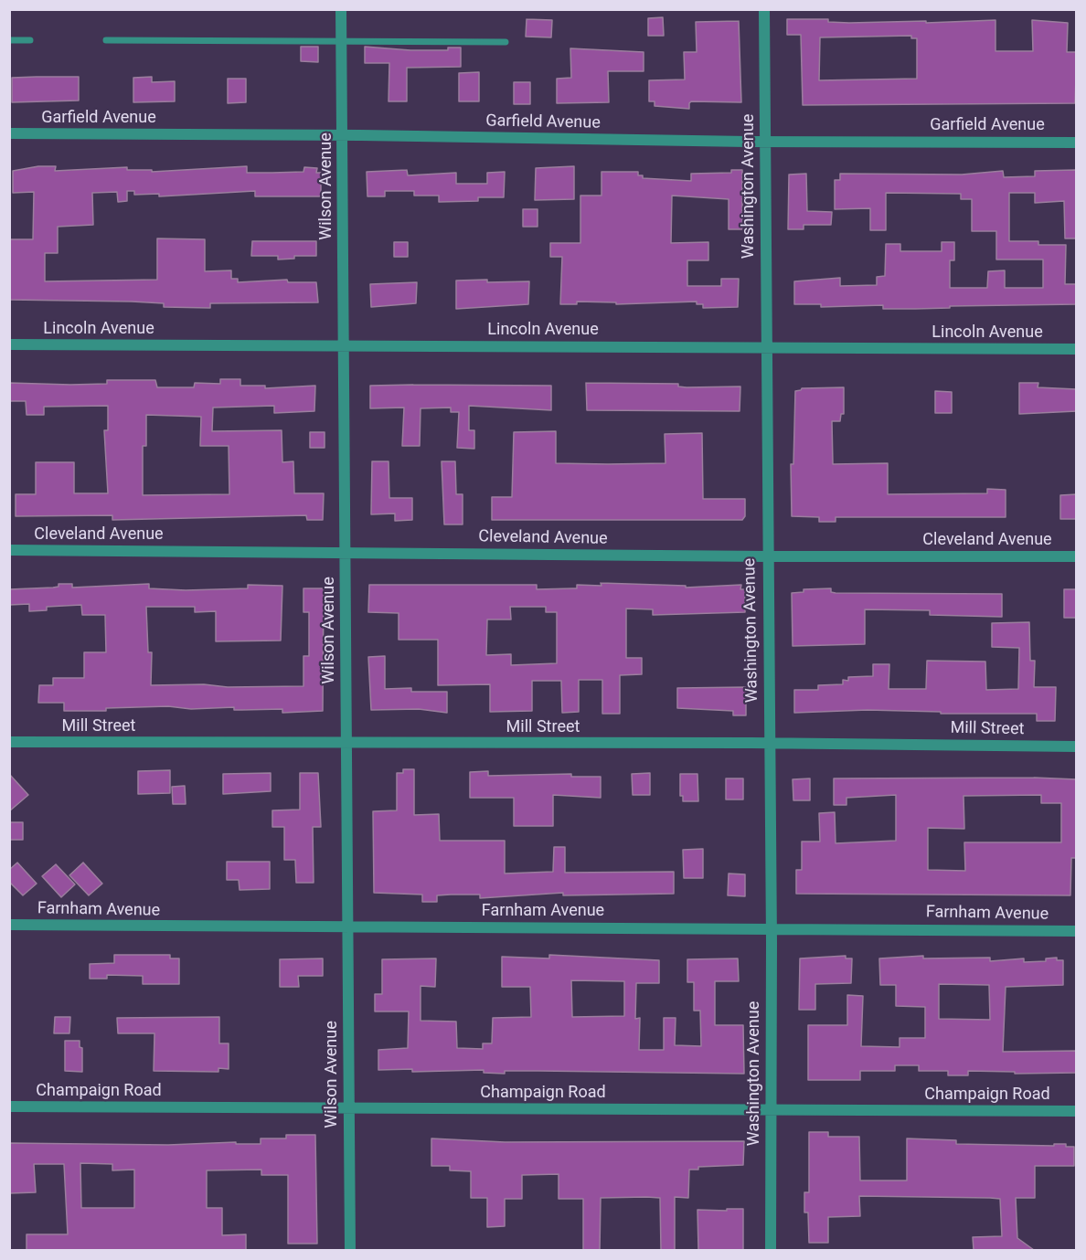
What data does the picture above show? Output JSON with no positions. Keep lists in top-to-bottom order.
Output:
{
  "streets": {
    "street": [
      "Garfield Avenue",
      "Wilson Avenue",
      "Washington Avenue",
      "Lincoln Avenue",
      "Cleveland Avenue",
      "Mill Street",
      "Farnham Avenue",
      "Champaign Road"
    ]
  },
  "crossings": [
    ["Garfield Avenue", "Wilson Avenue"],
    ["Garfield Avenue", "Washington Avenue"],
    ["Wilson Avenue", "Lincoln Avenue"],
    ["Wilson Avenue", "Cleveland Avenue"],
    ["Wilson Avenue", "Mill Street"],
    ["Wilson Avenue", "Farnham Avenue"],
    ["Wilson Avenue", "Champaign Road"],
    ["Washington Avenue", "Lincoln Avenue"],
    ["Washington Avenue", "Cleveland Avenue"],
    ["Washington Avenue", "Mill Street"],
    ["Washington Avenue", "Farnham Avenue"],
    ["Washington Avenue", "Champaign Road"]
  ]
}
